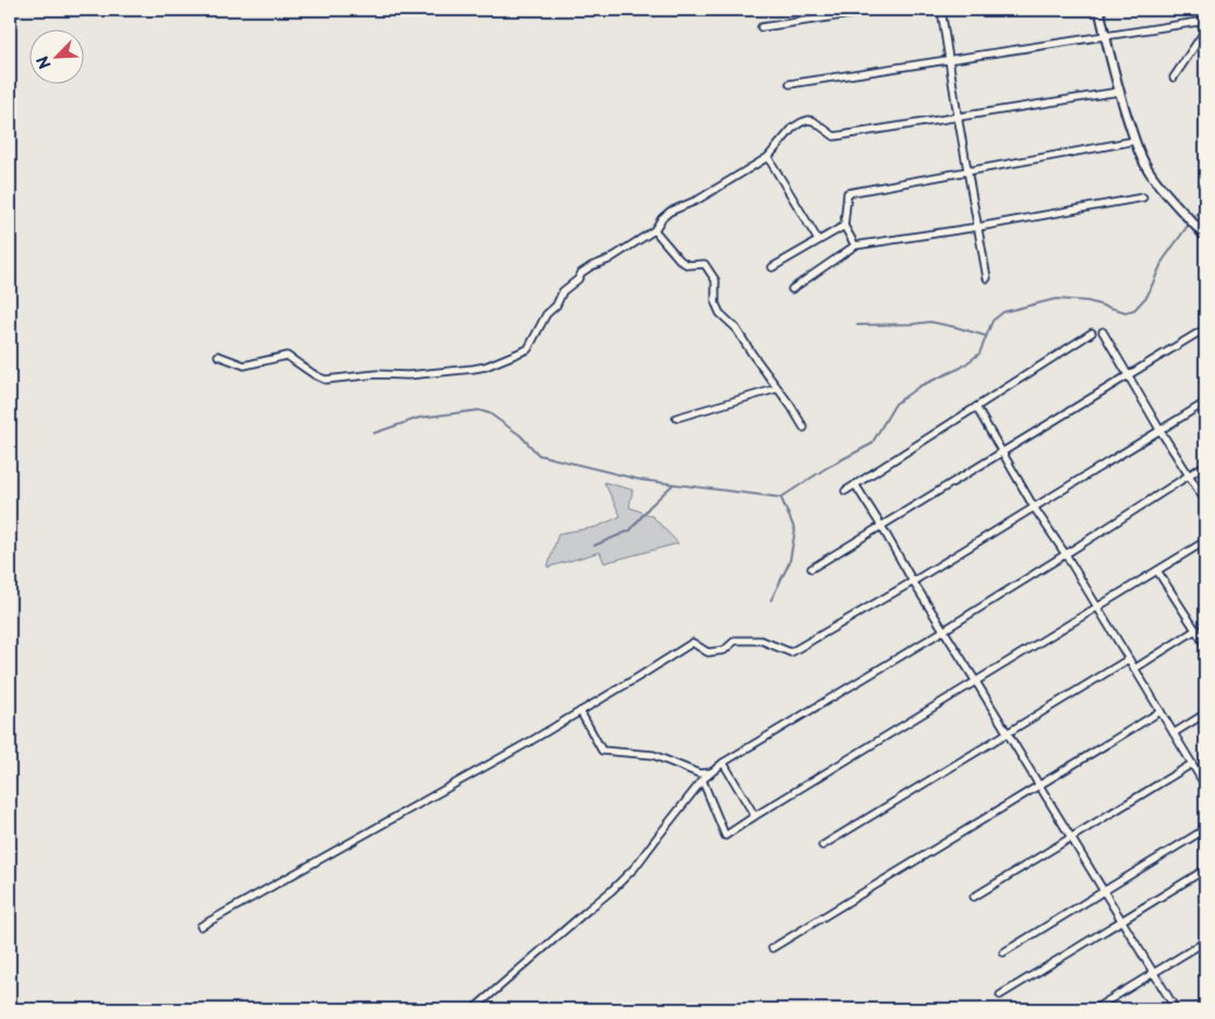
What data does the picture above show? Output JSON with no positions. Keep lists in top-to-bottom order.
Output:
{
  "north": "bottom left"
}
